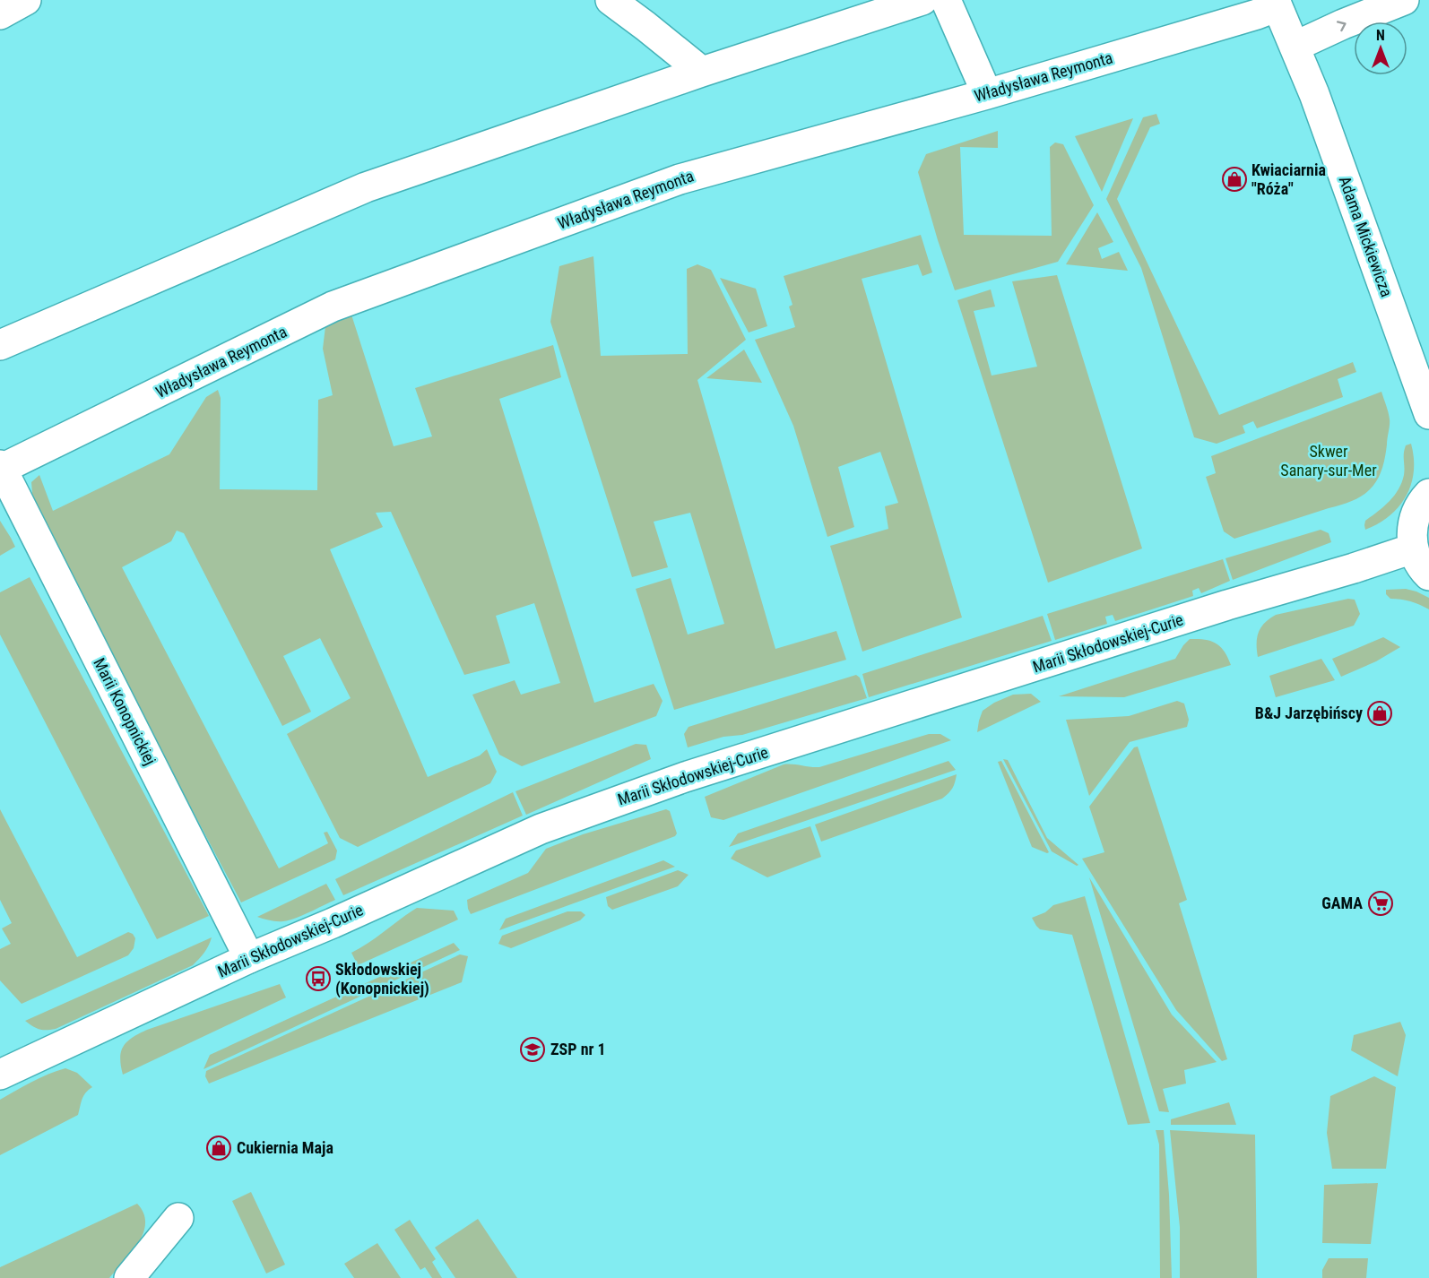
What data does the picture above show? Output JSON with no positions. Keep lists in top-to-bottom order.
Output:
{
  "streets": {
    "street": [
      "Władysława Reymonta",
      "Adama Mickiewicza",
      "Marii Skłodowskiej-Curie",
      "Marii Konopnickiej"
    ]
  },
  "crossings": [
    ["Władysława Reymonta", "Adama Mickiewicza"],
    ["Władysława Reymonta", "Marii Konopnickiej"],
    ["Marii Skłodowskiej-Curie", "Marii Konopnickiej"]
  ],
  "parks": ["Skwer Sanary-sur-Mer"],
  "places": {
    "shop": ["Kwiaciarnia \"Róża\"", "B&J Jarzębińscy", "Cukiernia Maja"],
    "supermarket": ["GAMA"],
    "bus stop": ["Skłodowskiej (Konopnickiej)"],
    "school or university": ["ZSP nr 1"]
  },
  "north": "top"
}
